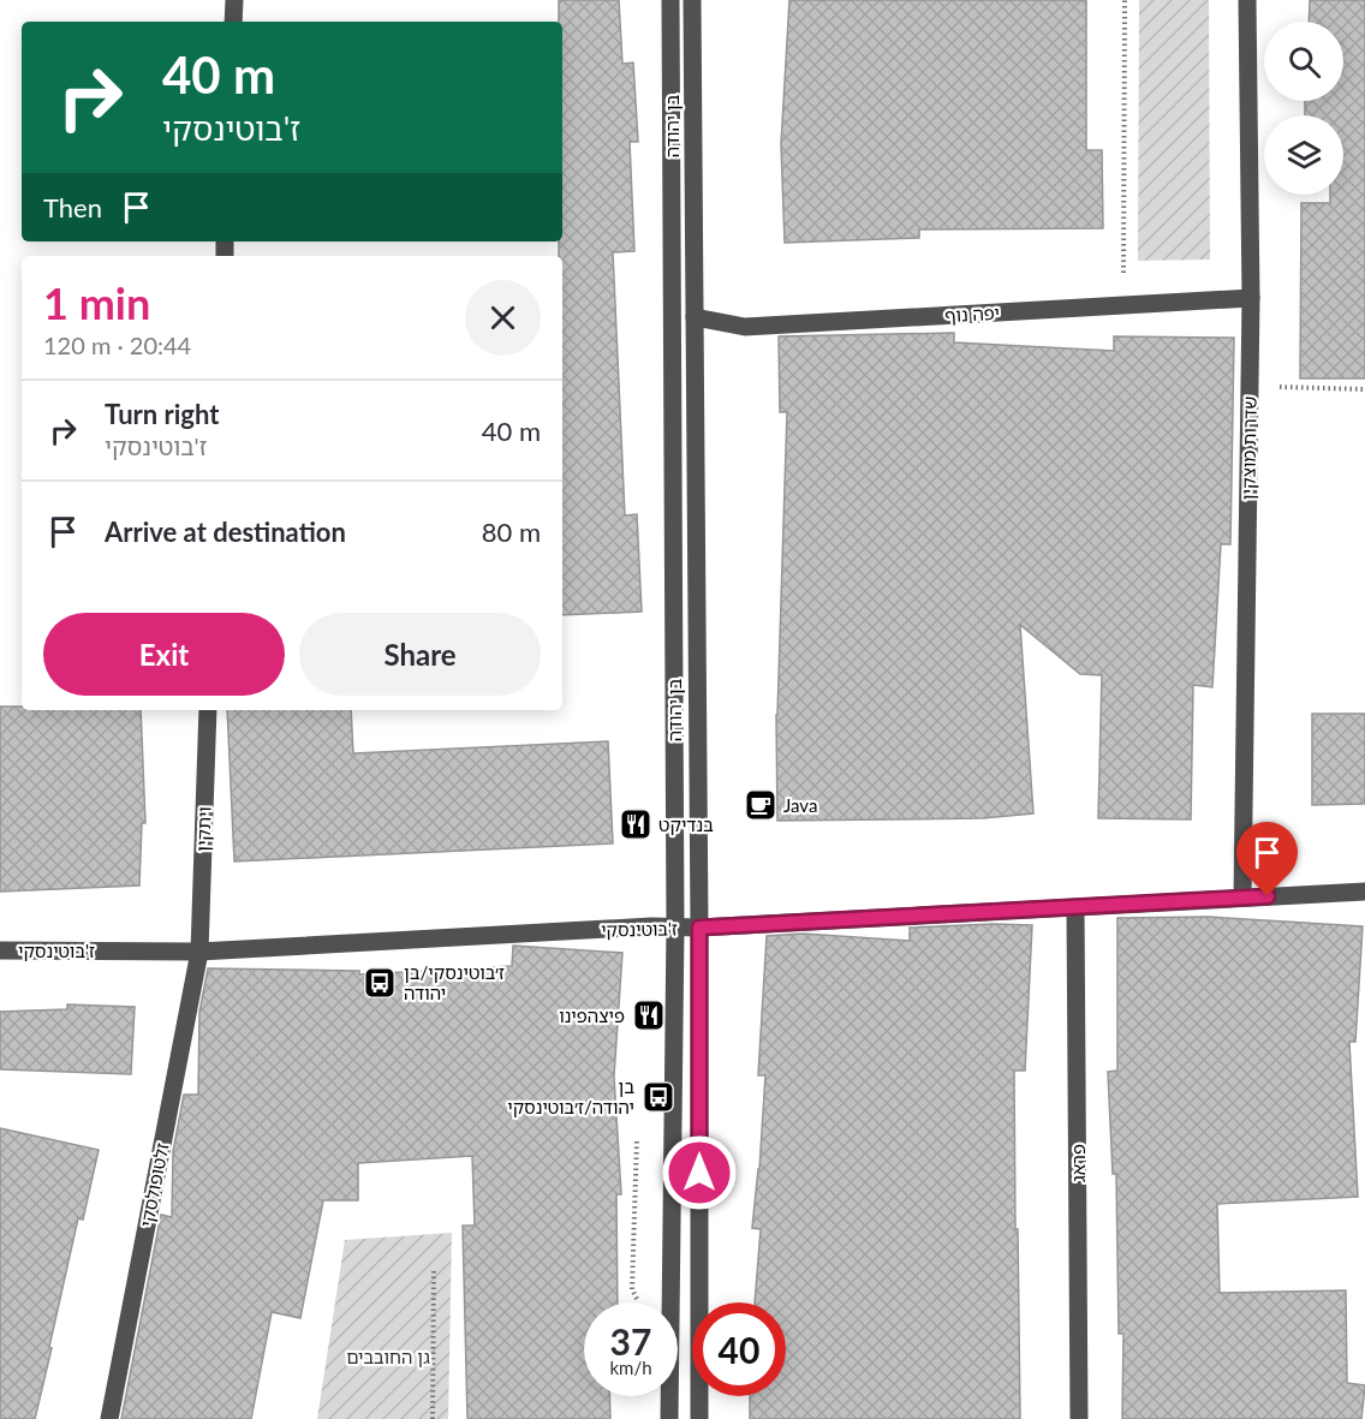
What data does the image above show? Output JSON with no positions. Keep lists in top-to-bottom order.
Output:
{
  "streets": {
    "street": [
      "בן יהודה",
      "יפה נוף",
      "שדרות מוצקין",
      "ויתקין",
      "ז'בוטינסקי",
      "פראג",
      "זלטופולסקי"
    ]
  },
  "crossings": [
    ["בן יהודה", "יפה נוף"],
    ["בן יהודה", "ז'בוטינסקי"],
    ["יפה נוף", "שדרות מוצקין"],
    ["שדרות מוצקין", "ז'בוטינסקי"],
    ["ויתקין", "ז'בוטינסקי"],
    ["ויתקין", "זלטופולסקי"],
    ["ז'בוטינסקי", "פראג"],
    ["ז'בוטינסקי", "זלטופולסקי"]
  ],
  "parks": ["גן החובבים"],
  "places": {
    "cafe": ["Java"],
    "restaurant": ["בנדיקט", "פיצהפינו"],
    "bus stop": ["ז׳בוטינסקי/בן יהודה", "בן יהודה/ז׳בוטינסקי"]
  },
  "page": {
    "turn": ["40 m", "ז'בוטינסקי"],
    "then": "Then",
    "heading": ["1 min", "120 m · 20:44"],
    "list": [
      {
        "name": "Turn right",
        "note": "ז'בוטינסקי",
        "value": "40 m"
      },
      {
        "name": "Arrive at destination",
        "value": "80 m"
      }
    ],
    "buttons": ["Exit", "Share"],
    "speed": "37 km/h",
    "limit": "40"
  }
}
